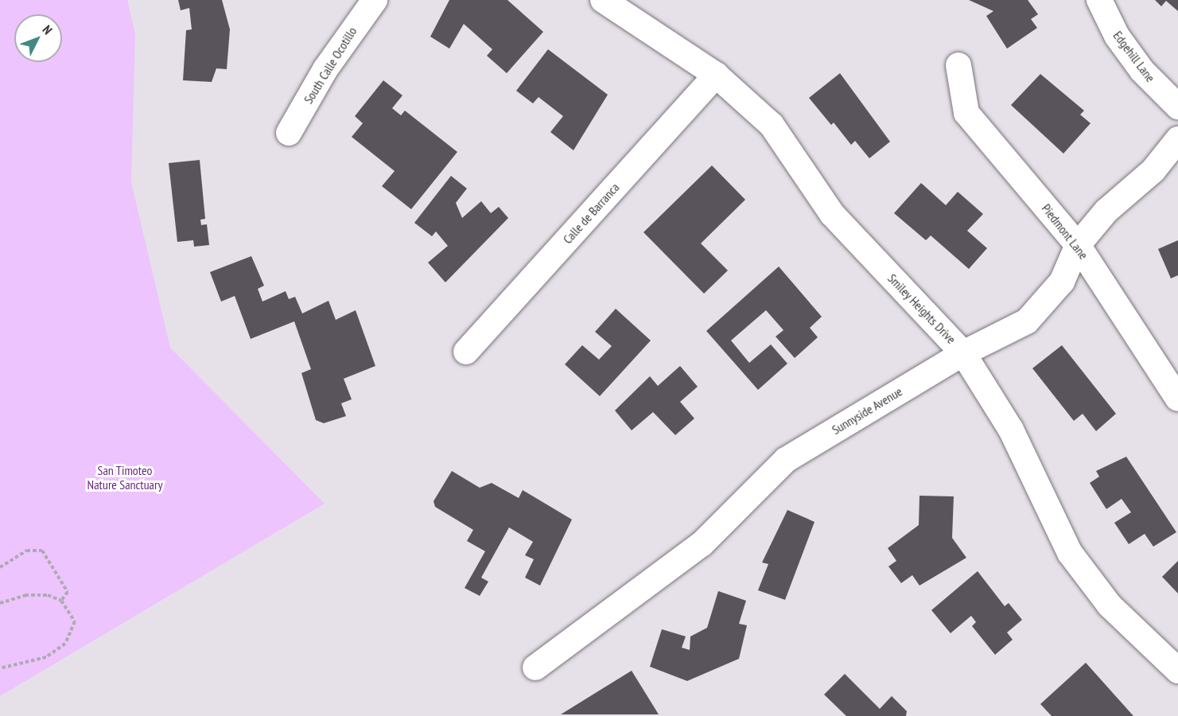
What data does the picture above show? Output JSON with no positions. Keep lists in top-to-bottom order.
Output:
{
  "streets": {
    "street": [
      "Edgehill Lane",
      "South Calle Ocotillo",
      "Calle de Barranca",
      "Piedmont Lane",
      "Smiley Heights Drive",
      "Sunnyside Avenue"
    ]
  },
  "crossings": [
    ["Calle de Barranca", "Smiley Heights Drive"],
    ["Piedmont Lane", "Sunnyside Avenue"],
    ["Smiley Heights Drive", "Sunnyside Avenue"]
  ],
  "parks": ["San Timoteo Nature Sanctuary"],
  "north": "top right"
}
